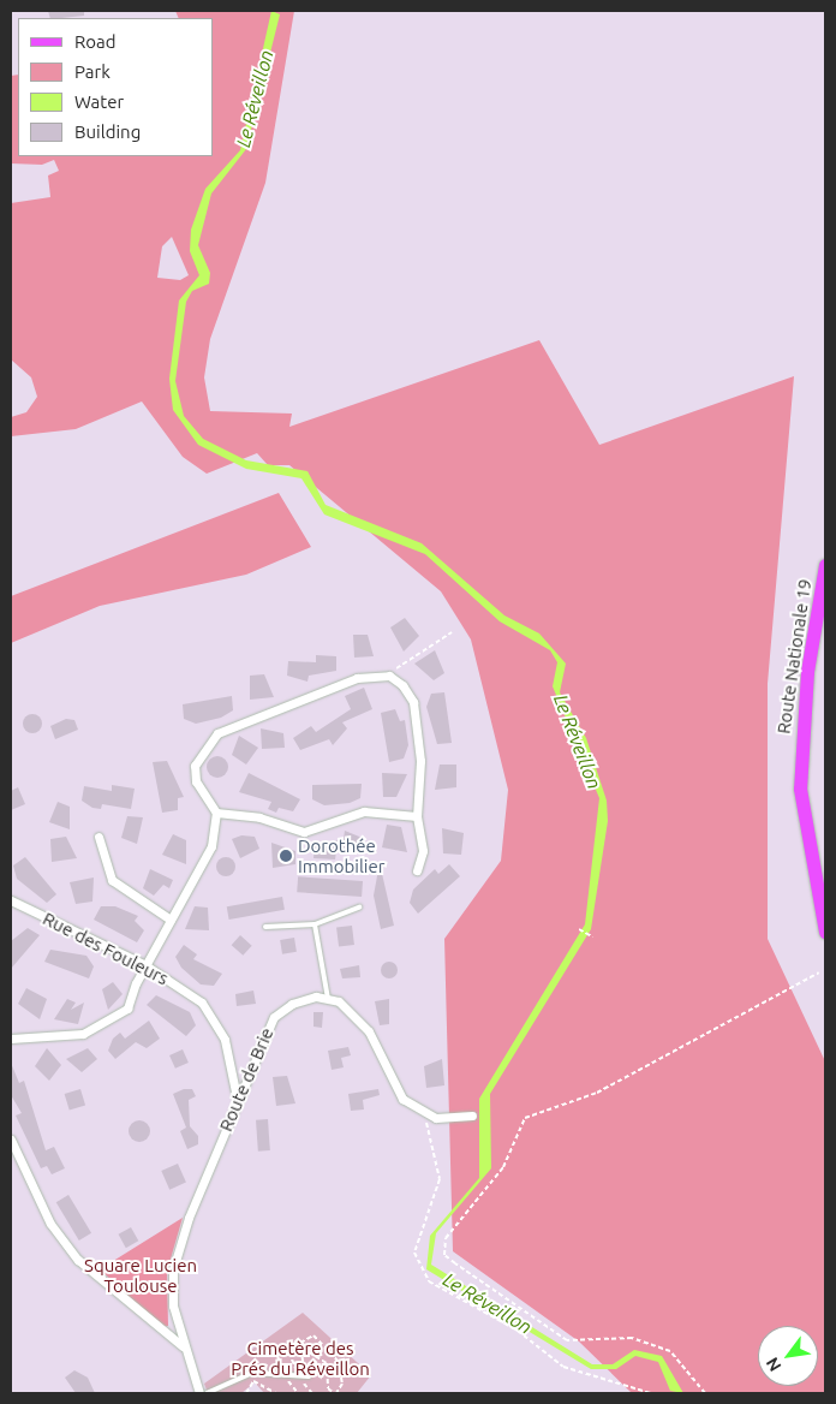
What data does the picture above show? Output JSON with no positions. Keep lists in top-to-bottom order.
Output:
{
  "streets": {
    "main road": ["Route Nationale 19"],
    "street": ["Rue des Fouleurs", "Route de Brie"]
  },
  "crossings": [
    ["Rue des Fouleurs", "Route de Brie"]
  ],
  "water": ["Le Réveillon"],
  "parks": ["Square Lucien Toulouse", "Cimetère des Prés du Réveillon"],
  "places": ["Dorothée Immobilier"],
  "legend": [
    "Road",
    "Park",
    "Water",
    "Building"
  ],
  "north": "bottom left"
}
